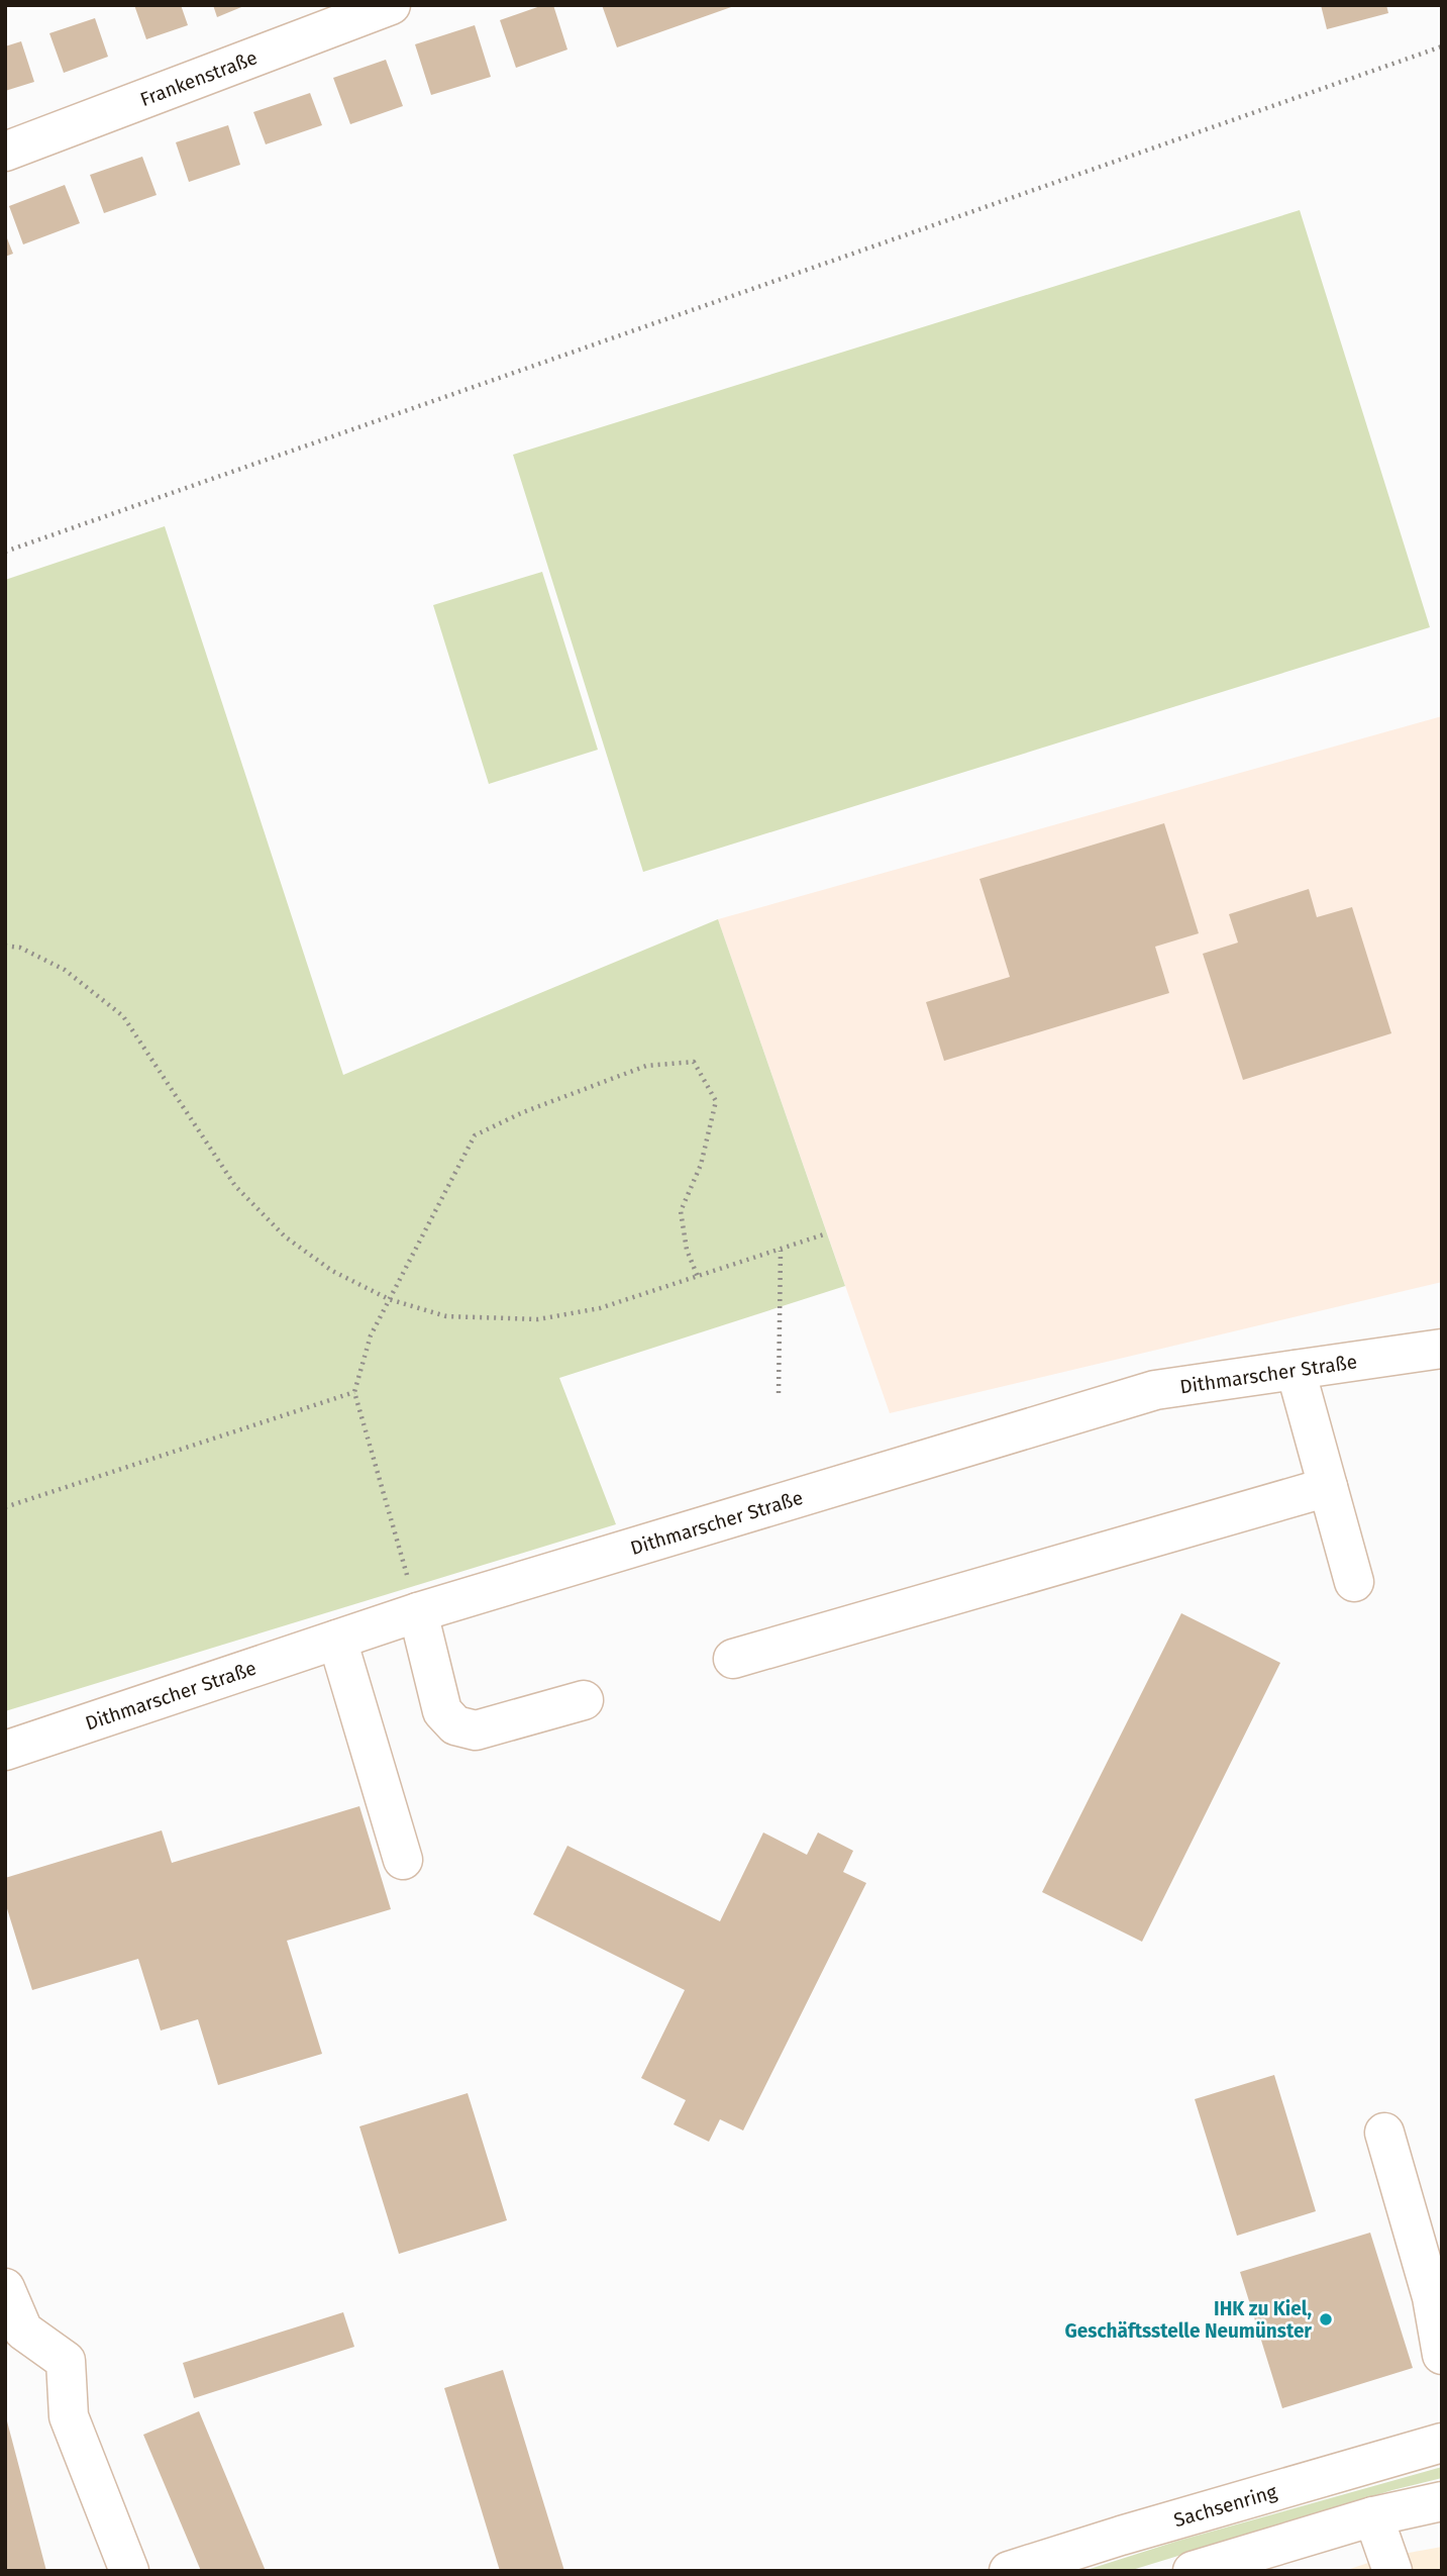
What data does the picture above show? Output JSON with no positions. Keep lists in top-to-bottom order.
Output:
{
  "streets": {
    "street": ["Frankenstraße", "Dithmarscher Straße", "Sachsenring"]
  },
  "places": ["IHK zu Kiel, Geschäftsstelle Neumünster"]
}
